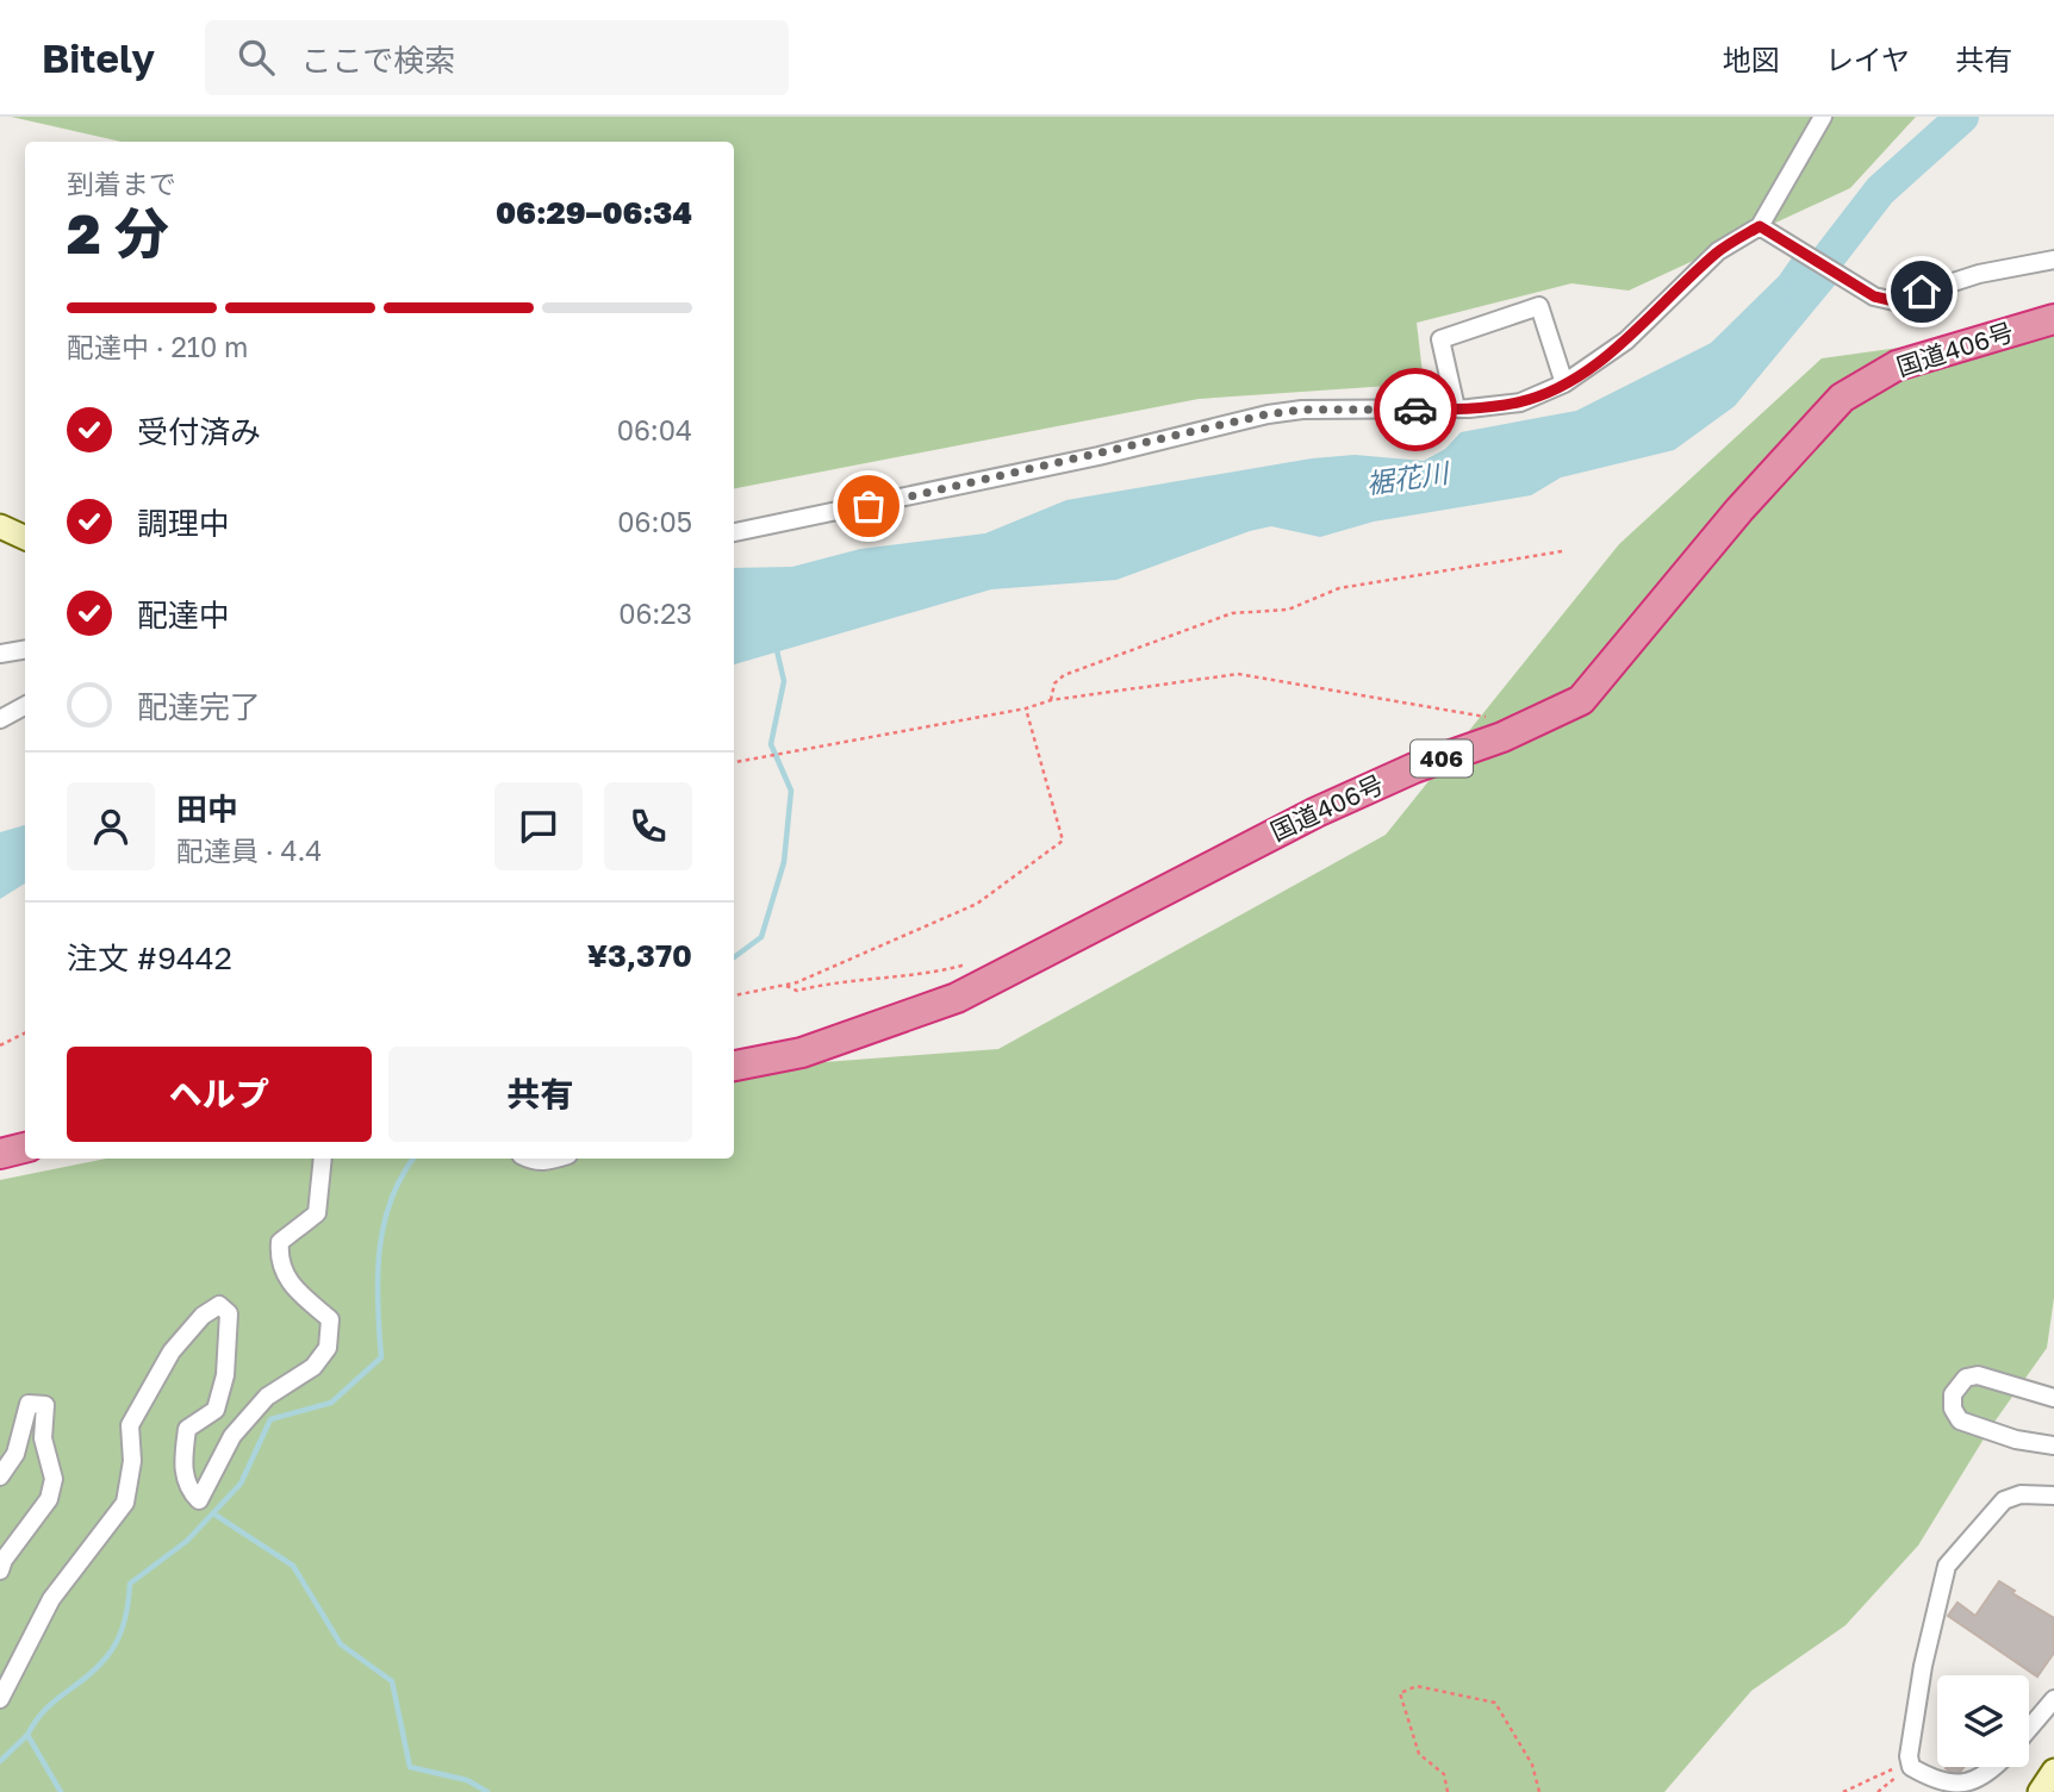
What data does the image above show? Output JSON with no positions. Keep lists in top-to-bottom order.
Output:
{
  "streets": {
    "highway": ["国道406号", "406"]
  },
  "water": ["裾花川"],
  "page": {
    "header": "Bitely",
    "search": "ここで検索",
    "nav": ["地図", "レイヤ", "共有"],
    "heading": ["2 分", "到着まで", "06:29–06:34"],
    "panel": [
      "田中",
      "配達員 · 4.4",
      "注文 #9442",
      "¥3,370"
    ],
    "bar": "配達中 · 210 m",
    "list": [
      ["受付済み", "06:04"],
      ["調理中", "06:05"],
      ["配達中", "06:23"],
      "配達完了"
    ],
    "buttons": ["ヘルプ", "共有"]
  }
}
